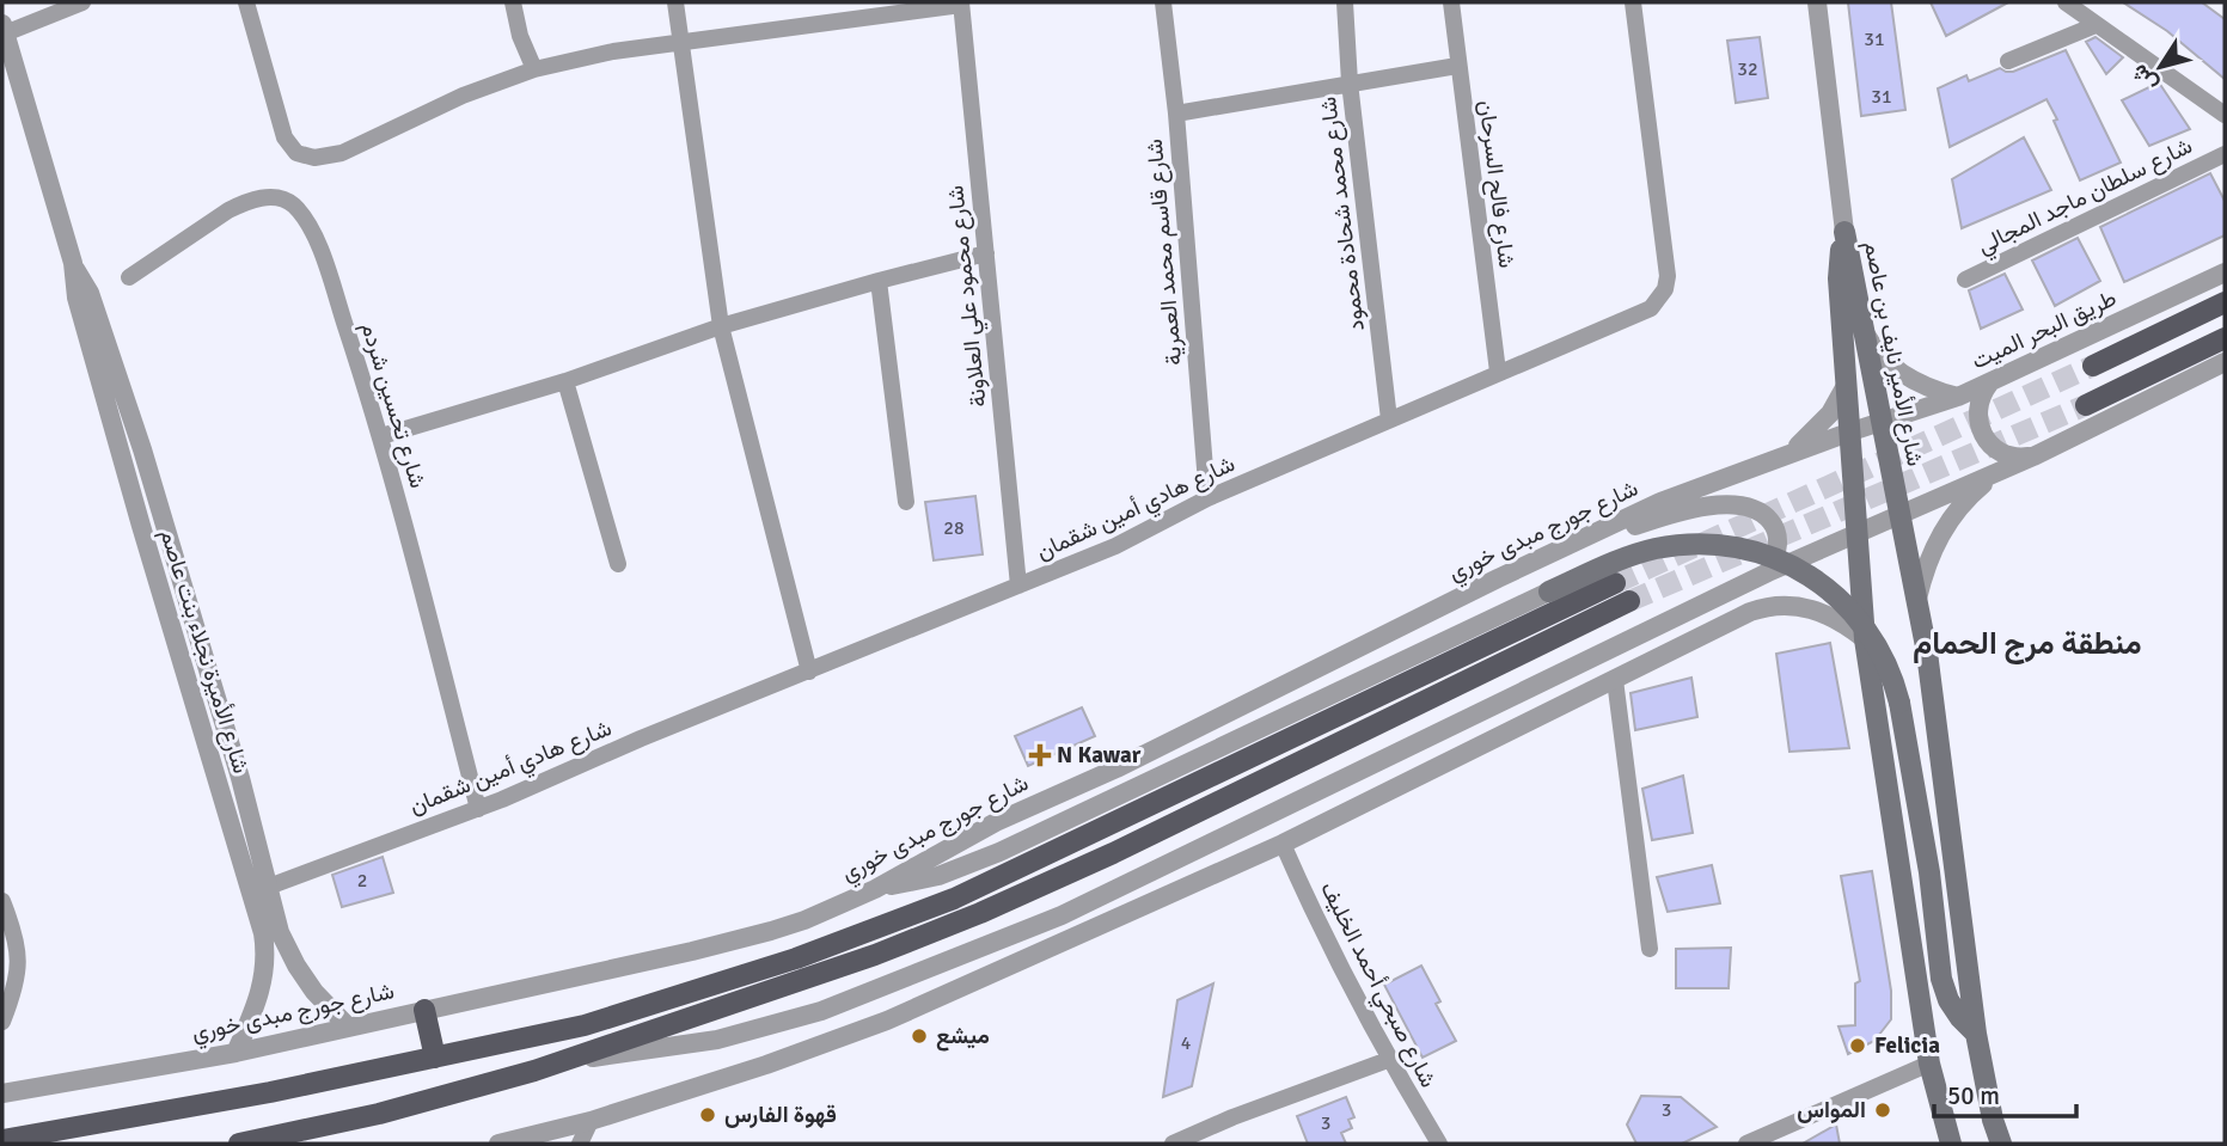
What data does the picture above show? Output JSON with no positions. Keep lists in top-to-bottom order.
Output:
{
  "streets": {
    "main road": ["شارع الأمير نايف بن عاصم"],
    "street": [
      "شارع فالح السرحان",
      "شارع سلطان ماجد المجالي",
      "شارع محمد شحادة محمود",
      "شارع قاسم محمد العمرية",
      "شارع محمود علي العلاونة",
      "طريق البحر الميت",
      "شارع تحسين شردم",
      "شارع هادي أمين شقمان",
      "شارع جورج مبدى خوري",
      "شارع الأميرة نجلاء بنت عاصم",
      "شارع صبحي أحمد الخليف"
    ]
  },
  "crossings": [
    ["شارع فالح السرحان", "شارع هادي أمين شقمان"],
    ["شارع محمد شحادة محمود", "شارع هادي أمين شقمان"],
    ["شارع قاسم محمد العمرية", "شارع هادي أمين شقمان"],
    ["شارع محمود علي العلاونة", "شارع هادي أمين شقمان"],
    ["طريق البحر الميت", "شارع الأمير نايف بن عاصم"],
    ["طريق البحر الميت", "شارع جورج مبدى خوري"],
    ["شارع الأمير نايف بن عاصم", "شارع جورج مبدى خوري"],
    ["شارع تحسين شردم", "شارع هادي أمين شقمان"],
    ["شارع هادي أمين شقمان", "شارع الأميرة نجلاء بنت عاصم"],
    ["شارع جورج مبدى خوري", "شارع الأميرة نجلاء بنت عاصم"]
  ],
  "districts": ["منطقة مرج الحمام"],
  "places": {
    "health": ["N Kawar"],
    "other": [
      "ميشع",
      "Felicia",
      "المواس",
      "قهوة الفارس"
    ]
  },
  "house_numbers": [
    "31",
    "32",
    "31",
    "28",
    "2",
    "4",
    "3",
    "3"
  ],
  "scale_bar": "50 m",
  "north": "bottom left"
}
